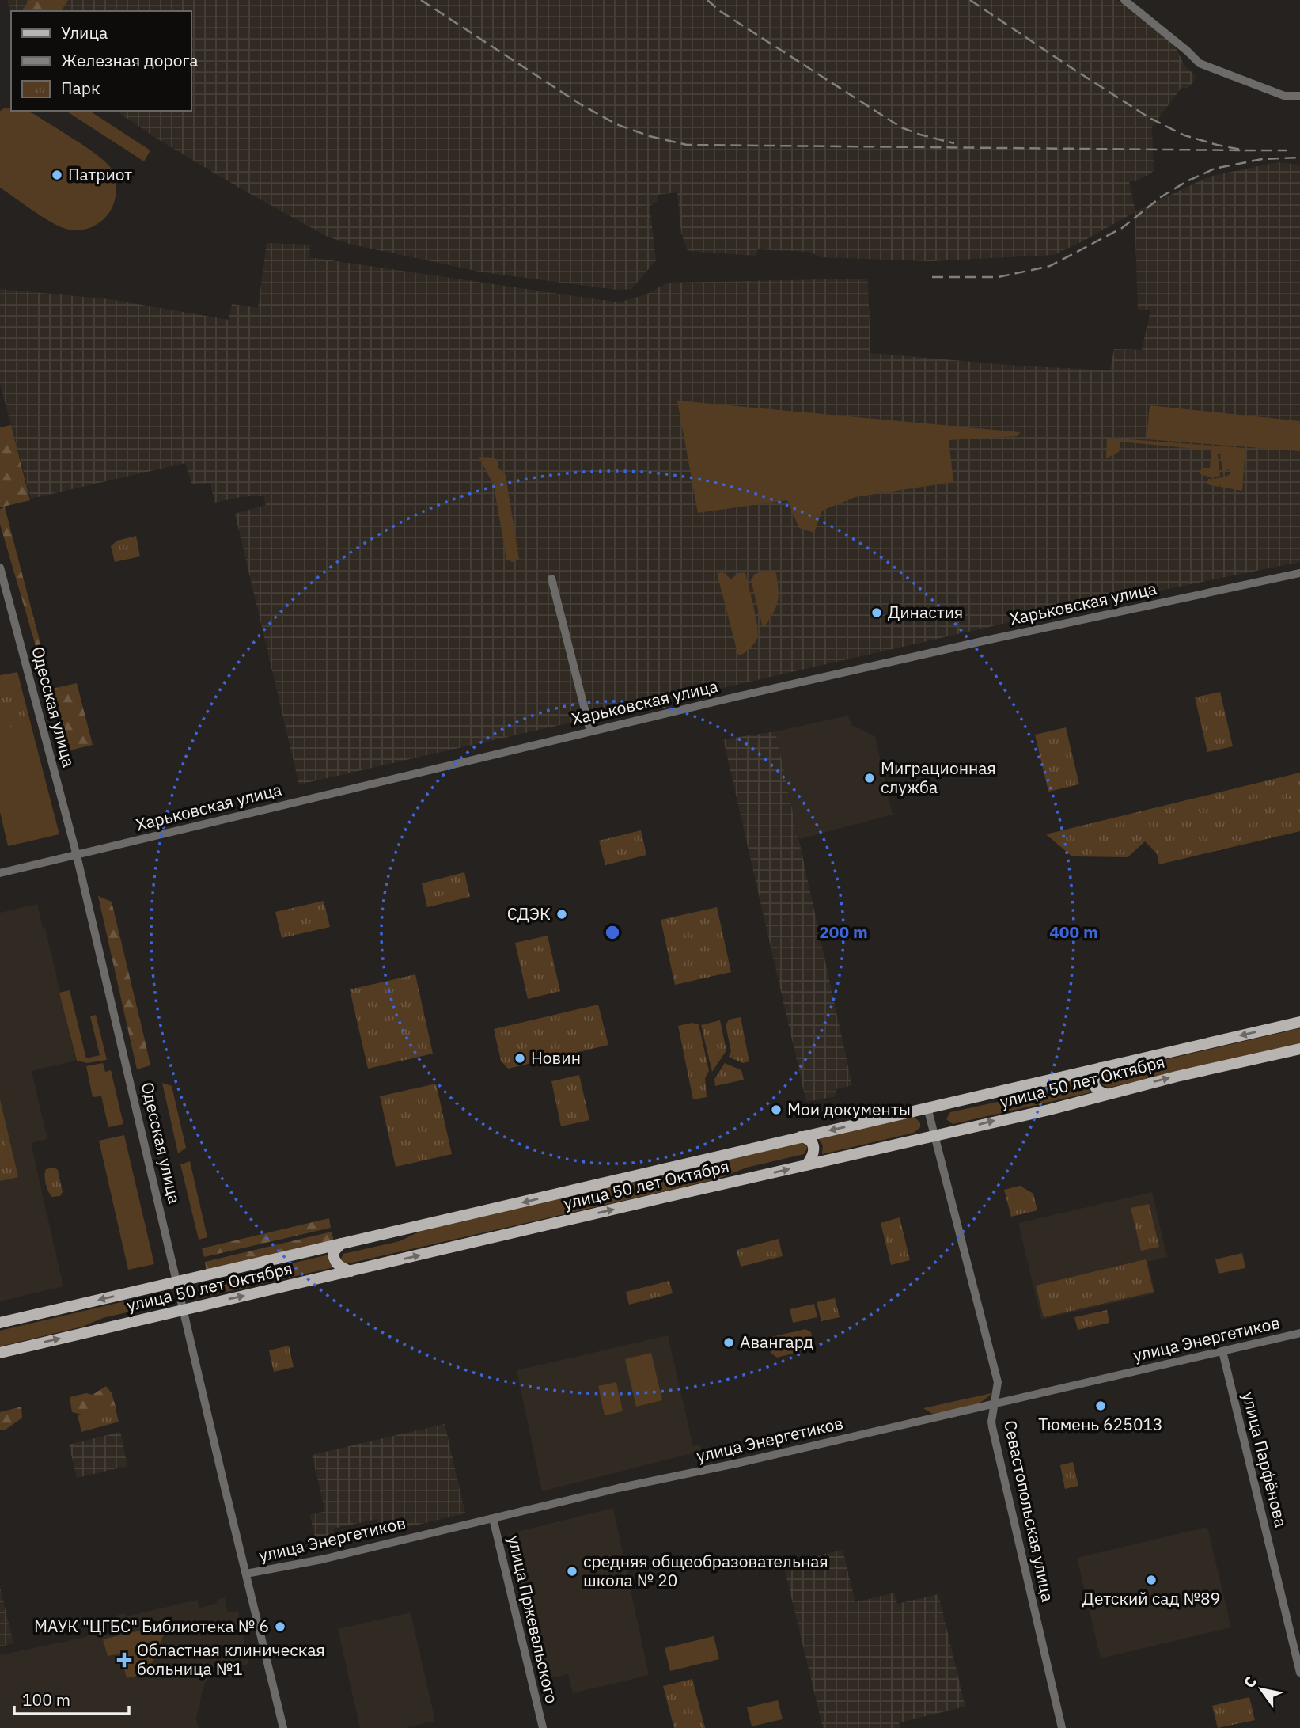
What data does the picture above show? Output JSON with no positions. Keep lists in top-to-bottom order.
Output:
{
  "streets": {
    "main road": ["улица 50 лет Октября"],
    "street": [
      "Харьковская улица",
      "Одесская улица",
      "улица Энергетиков",
      "улица Парфёнова",
      "Севастопольская улица",
      "улица Пржевальского"
    ]
  },
  "crossings": [
    ["Харьковская улица", "Одесская улица"],
    ["Одесская улица", "улица 50 лет Октября"],
    ["Одесская улица", "улица Энергетиков"],
    ["улица 50 лет Октября", "Севастопольская улица"],
    ["улица Энергетиков", "улица Парфёнова"],
    ["улица Энергетиков", "Севастопольская улица"],
    ["улица Энергетиков", "улица Пржевальского"]
  ],
  "places": {
    "other": [
      "Патриот",
      "Династия",
      "Миграционная служба",
      "СДЭК",
      "Новин",
      "Мои документы",
      "Авангард",
      "Тюмень 625013",
      "средняя общеобразовательная школа № 20",
      "Детский сад №89",
      "МАУК \"ЦГБС\" Библиотека № 6"
    ],
    "health": ["Областная клиническая больница №1"]
  },
  "legend": ["Улица", "Железная дорога", "Парк"],
  "scale_bar": "100 m",
  "north": "top left",
  "rings": ["200 m", "400 m"]
}
